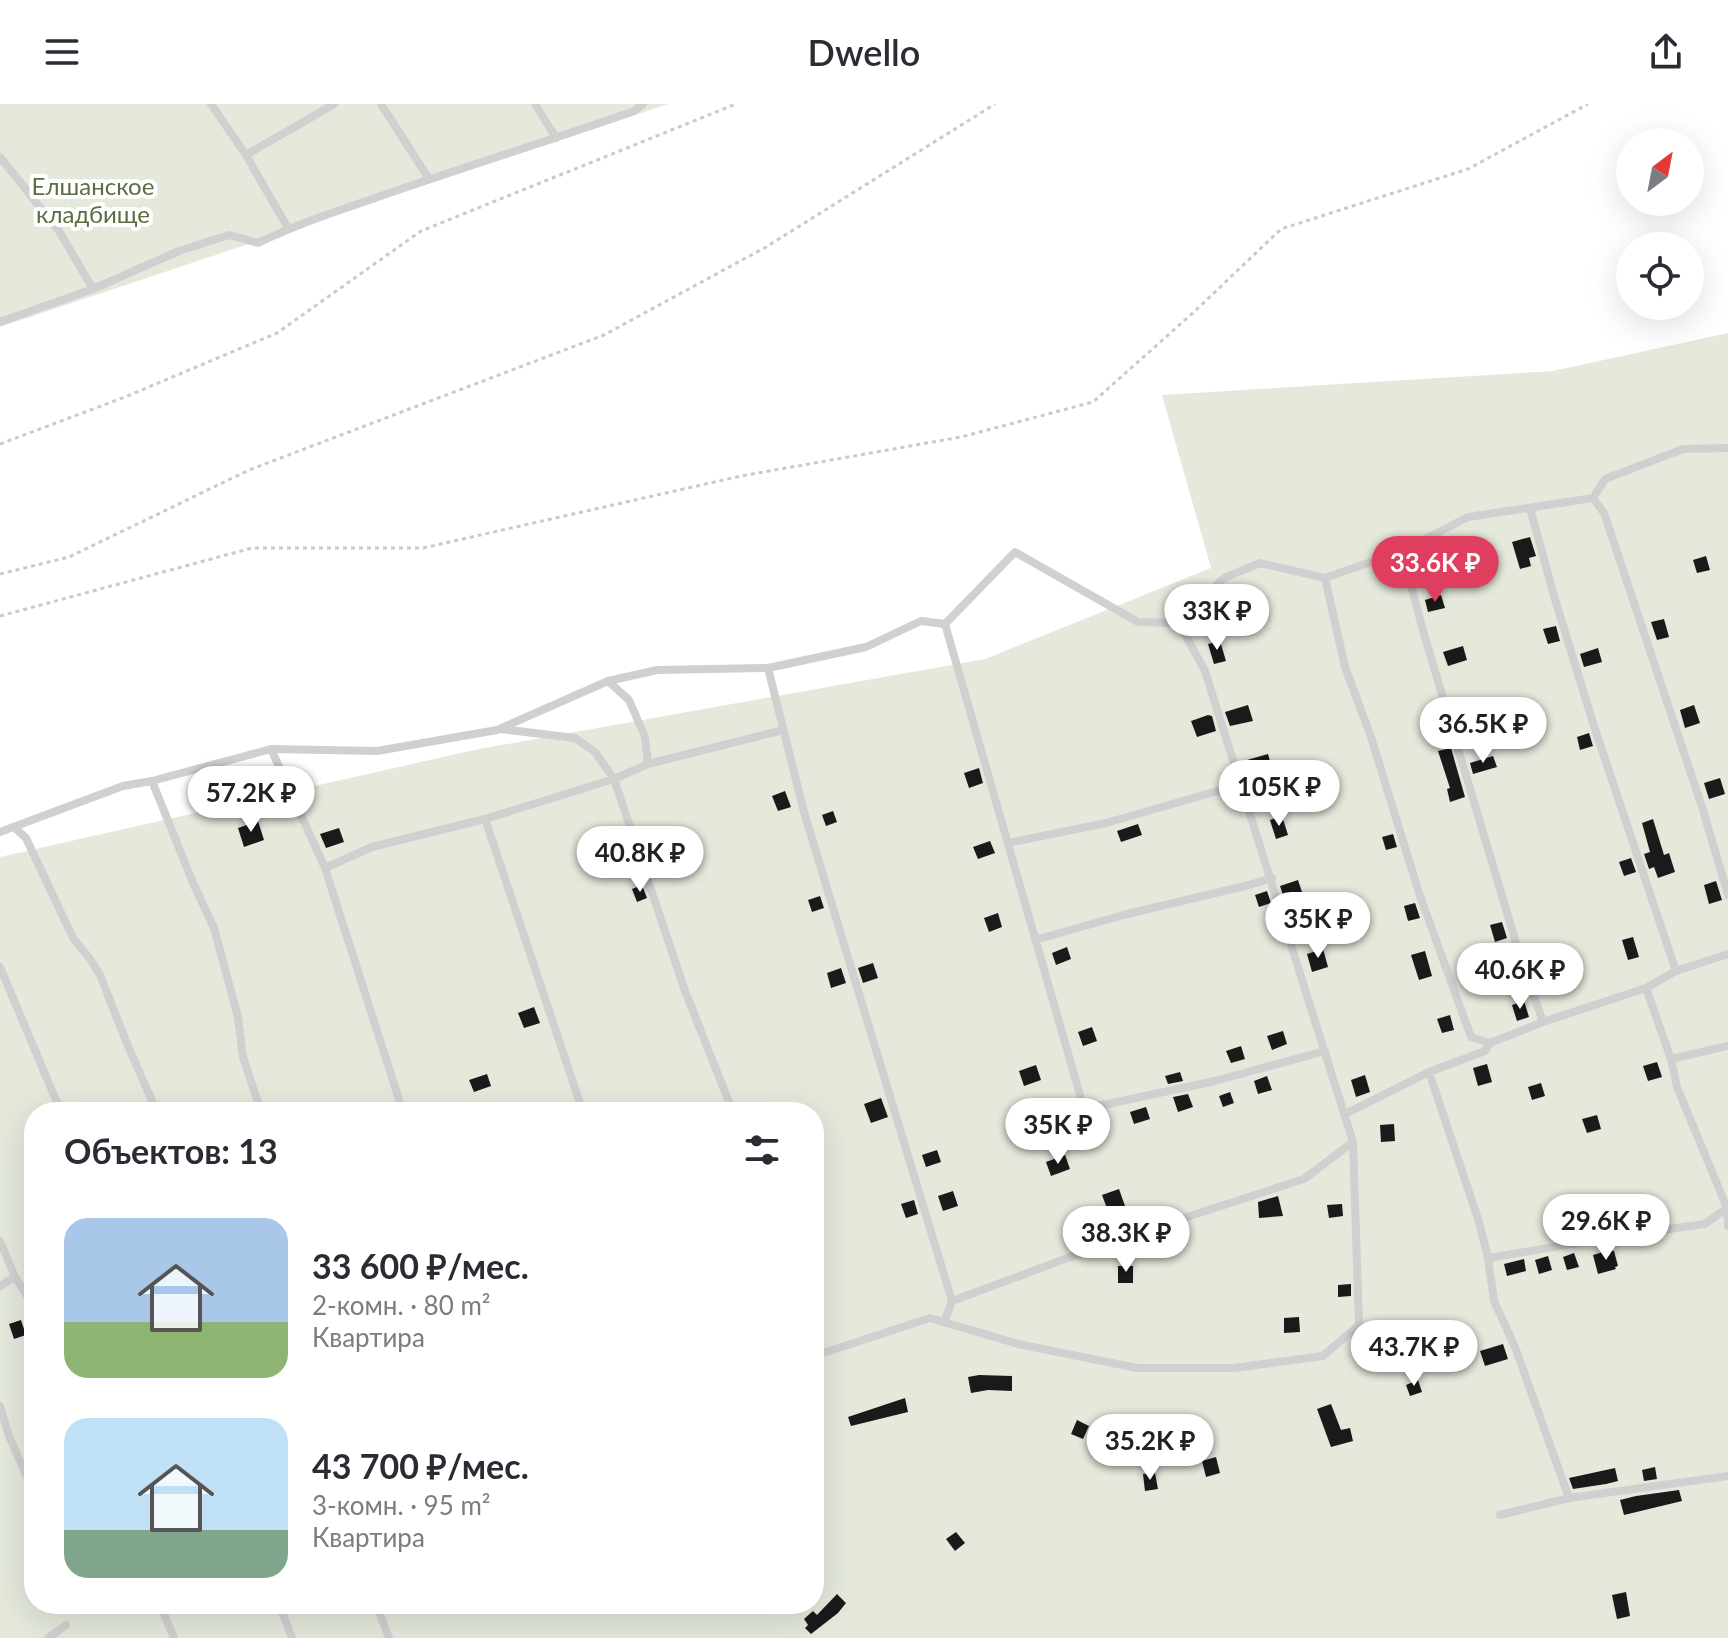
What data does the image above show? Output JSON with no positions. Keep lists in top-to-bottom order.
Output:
{
  "parks": ["Елшанское кладбище"],
  "north": "top right",
  "page": {
    "header": "Dwello",
    "price": [
      "33.6K ₽",
      "33K ₽",
      "36.5K ₽",
      "105K ₽",
      "57.2K ₽",
      "40.8K ₽",
      "35K ₽",
      "40.6K ₽",
      "35K ₽",
      "29.6K ₽",
      "38.3K ₽",
      "43.7K ₽",
      "35.2K ₽"
    ],
    "heading": "Объектов: 13",
    "list": [
      {
        "name": "33 600 ₽/мес.",
        "note": "2-комн. · 80 m² · Квартира"
      },
      {
        "name": "43 700 ₽/мес.",
        "note": "3-комн. · 95 m² · Квартира"
      }
    ]
  }
}
